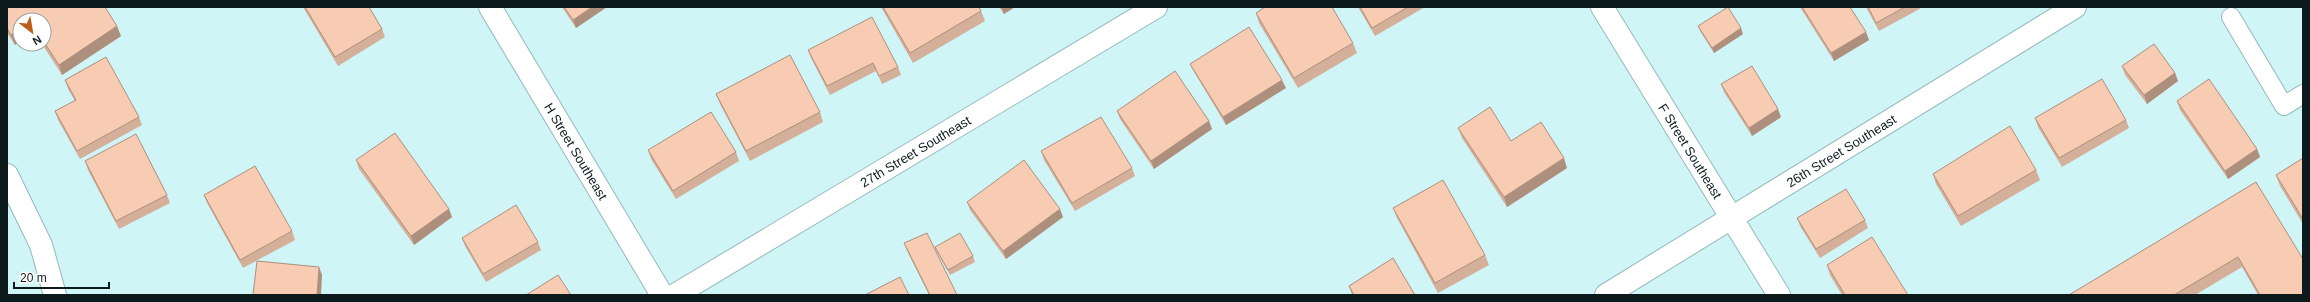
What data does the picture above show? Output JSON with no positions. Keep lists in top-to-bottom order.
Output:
{
  "streets": {
    "street": [
      "H Street Southeast",
      "27th Street Southeast",
      "F Street Southeast",
      "26th Street Southeast"
    ]
  },
  "crossings": [
    ["F Street Southeast", "26th Street Southeast"]
  ],
  "scale_bar": "20 m",
  "north": "bottom right"
}
